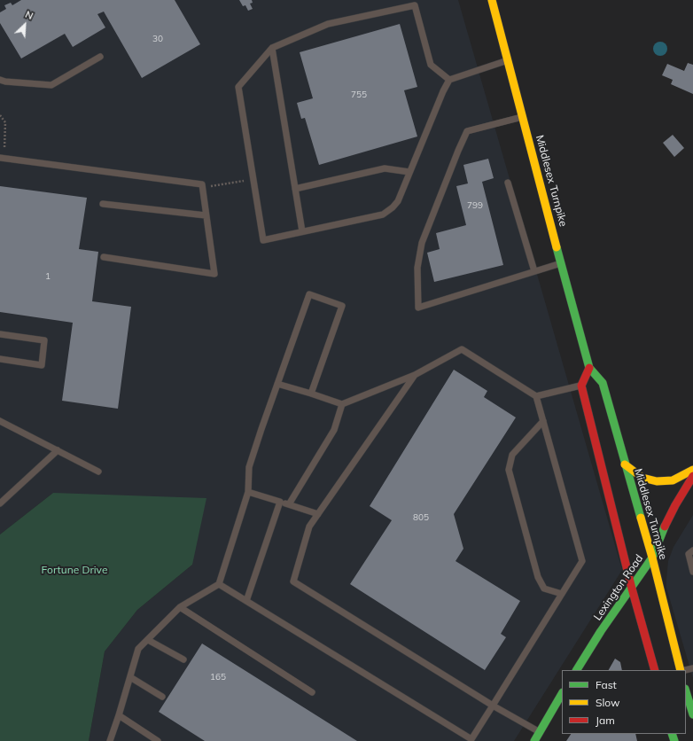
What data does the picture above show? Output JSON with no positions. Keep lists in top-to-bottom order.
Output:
{
  "streets": {
    "main road": ["Middlesex Turnpike", "Lexington Road"]
  },
  "crossings": [
    ["Middlesex Turnpike", "Lexington Road"]
  ],
  "parks": ["Fortune Drive"],
  "house_numbers": [
    "30",
    "755",
    "799",
    "1",
    "805",
    "165"
  ],
  "legend": ["Fast", "Slow", "Jam"],
  "north": "top right"
}
